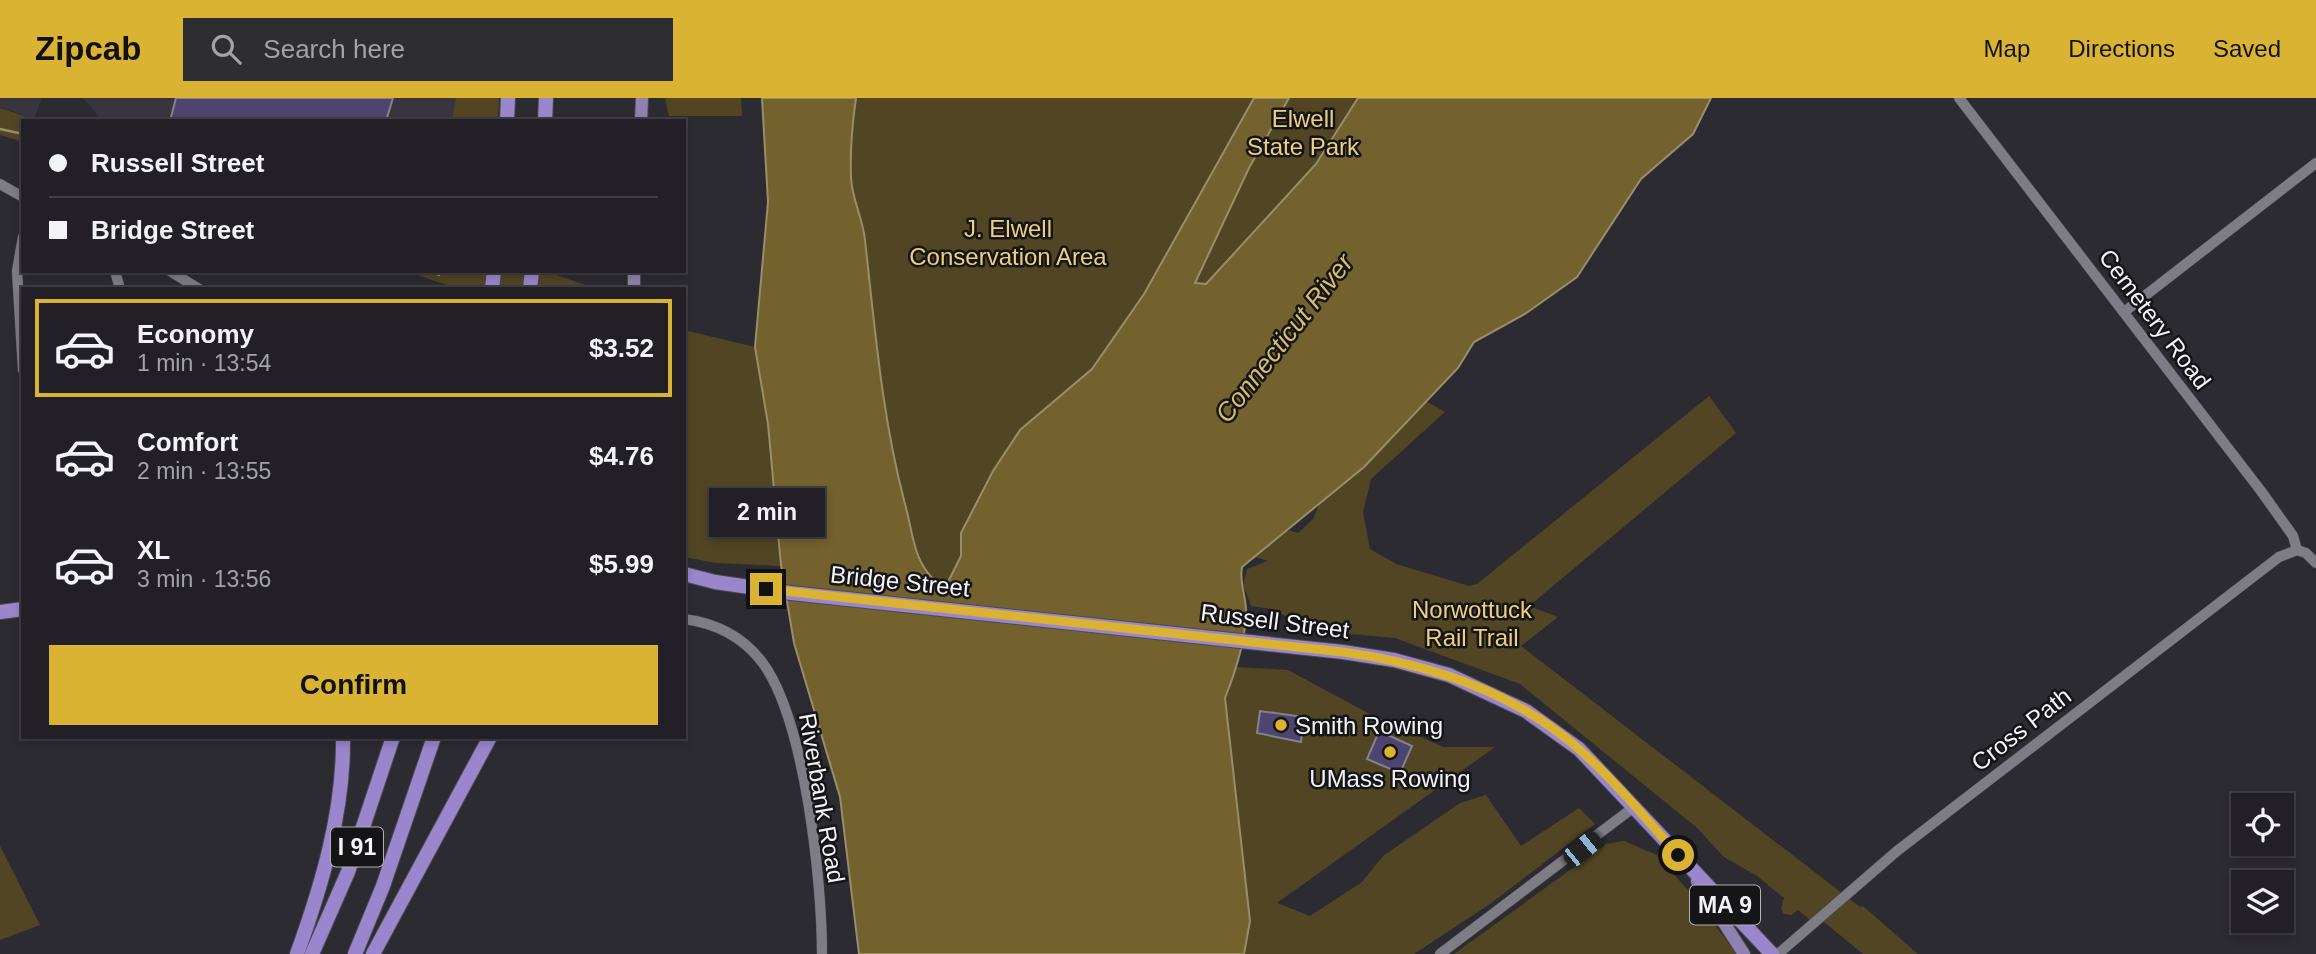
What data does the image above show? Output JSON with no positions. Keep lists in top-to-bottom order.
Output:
{
  "streets": {
    "highway": [
      "Bridge Street",
      "Russell Street",
      "I 91",
      "MA 9"
    ],
    "street": ["Cemetery Road", "Cross Path", "Riverbank Road"]
  },
  "crossings": [
    ["Cemetery Road", "Cross Path"],
    ["Bridge Street", "Russell Street"],
    ["Russell Street", "Cross Path"]
  ],
  "water": ["Connecticut River"],
  "parks": ["Elwell State Park", "J. Elwell Conservation Area", "Norwottuck Rail Trail"],
  "places": ["Smith Rowing", "UMass Rowing"],
  "page": {
    "header": "Zipcab",
    "search": "Search here",
    "nav": ["Map", "Directions", "Saved"],
    "banner": ["Russell Street", "Bridge Street"],
    "list": [
      {
        "name": "Economy",
        "note": "1 min · 13:54",
        "value": "$3.52"
      },
      {
        "name": "Comfort",
        "note": "2 min · 13:55",
        "value": "$4.76"
      },
      {
        "name": "XL",
        "note": "3 min · 13:56",
        "value": "$5.99"
      }
    ],
    "bubble": "2 min",
    "buttons": "Confirm"
  }
}
